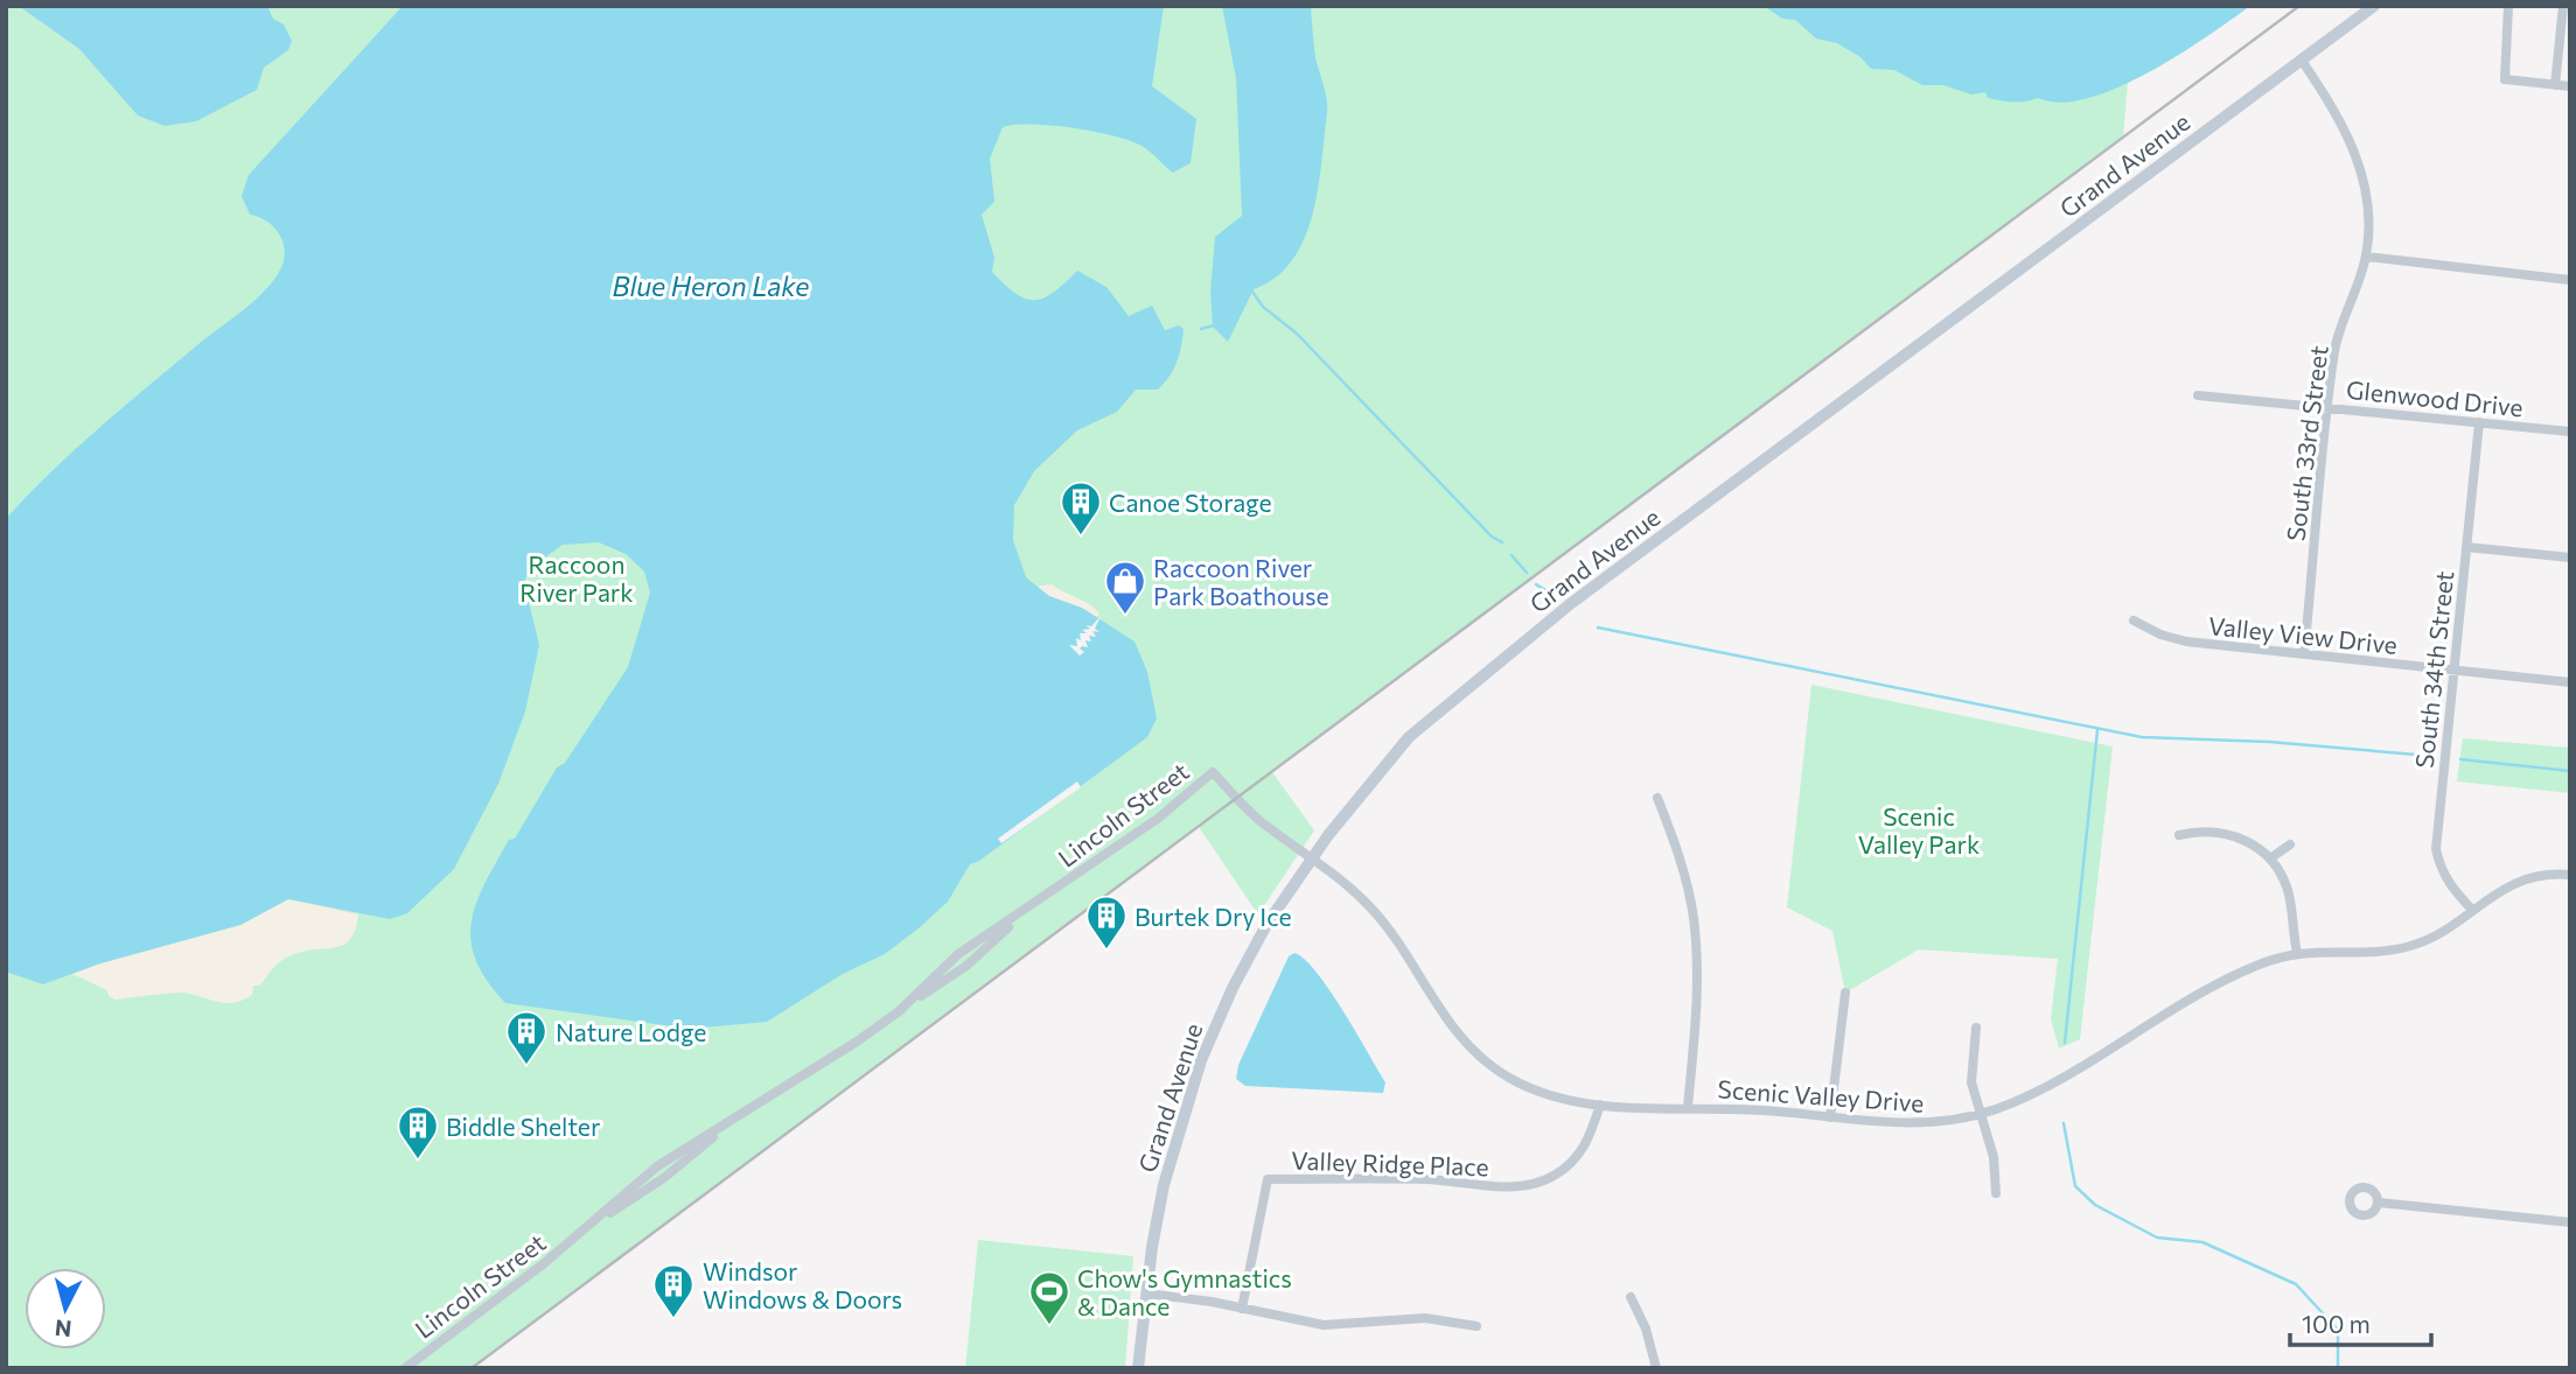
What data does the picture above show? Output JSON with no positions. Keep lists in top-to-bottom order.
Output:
{
  "streets": {
    "main road": ["Grand Avenue"],
    "street": [
      "Glenwood Drive",
      "South 33rd Street",
      "Valley View Drive",
      "South 34th Street",
      "Lincoln Street",
      "Scenic Valley Drive",
      "Valley Ridge Place"
    ]
  },
  "crossings": [
    ["Grand Avenue", "South 33rd Street"],
    ["Grand Avenue", "Lincoln Street"],
    ["Grand Avenue", "Scenic Valley Drive"],
    ["Glenwood Drive", "South 33rd Street"],
    ["Glenwood Drive", "South 34th Street"],
    ["South 33rd Street", "Valley View Drive"],
    ["Valley View Drive", "South 34th Street"],
    ["South 34th Street", "Scenic Valley Drive"],
    ["Lincoln Street", "Scenic Valley Drive"],
    ["Scenic Valley Drive", "Valley Ridge Place"]
  ],
  "water": ["Blue Heron Lake"],
  "parks": ["Raccoon River Park", "Scenic Valley Park"],
  "places": {
    "building": [
      "Canoe Storage",
      "Burtek Dry Ice",
      "Nature Lodge",
      "Biddle Shelter",
      "Windsor Windows & Doors"
    ],
    "shop": ["Raccoon River Park Boathouse"],
    "sports": ["Chow's Gymnastics & Dance"]
  },
  "scale_bar": "100 m",
  "north": "bottom"
}
